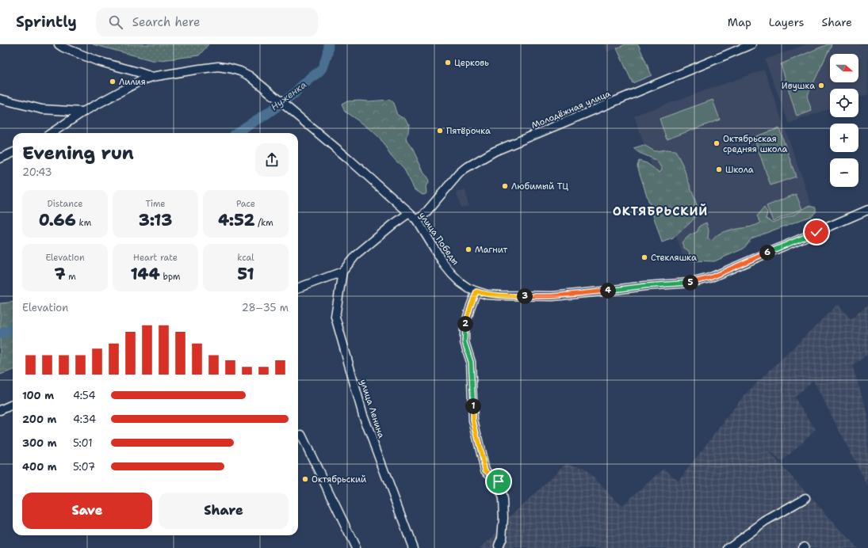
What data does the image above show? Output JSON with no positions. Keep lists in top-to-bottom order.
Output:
{
  "streets": {
    "street": ["Молодёжная улица", "улица Победы", "улица Ленина"]
  },
  "crossings": [
    ["Молодёжная улица", "улица Победы"]
  ],
  "districts": ["ОКТЯБРЬСКИЙ"],
  "water": ["Нуженка"],
  "places": [
    "Церковь",
    "Лилия",
    "Ивушка",
    "Пятёрочка",
    "Октябрьская средняя школа",
    "Школа",
    "Любимый ТЦ",
    "Магнит",
    "Стекляшка",
    "Октябрьский"
  ],
  "north": "right",
  "page": {
    "header": "Sprintly",
    "search": "Search here",
    "nav": ["Map", "Layers", "Share"],
    "map_buttons": ["+", "−"],
    "heading": ["Evening run", "20:43"],
    "stats": [
      ["Distance", "0.66 km"],
      ["Time", "3:13"],
      ["Pace", "4:52 /km"],
      ["Elevation", "7 m"],
      ["Heart rate", "144 bpm"],
      ["kcal", "51"]
    ],
    "pins": [
      "6",
      "5",
      "4",
      "3",
      "2",
      "1"
    ],
    "chart": ["Elevation", "28–35 m"],
    "list": [
      {
        "name": "100 m",
        "note": "4:54"
      },
      {
        "name": "200 m",
        "note": "4:34"
      },
      {
        "name": "300 m",
        "note": "5:01"
      },
      {
        "name": "400 m",
        "note": "5:07"
      }
    ],
    "buttons": ["Save", "Share"]
  }
}
